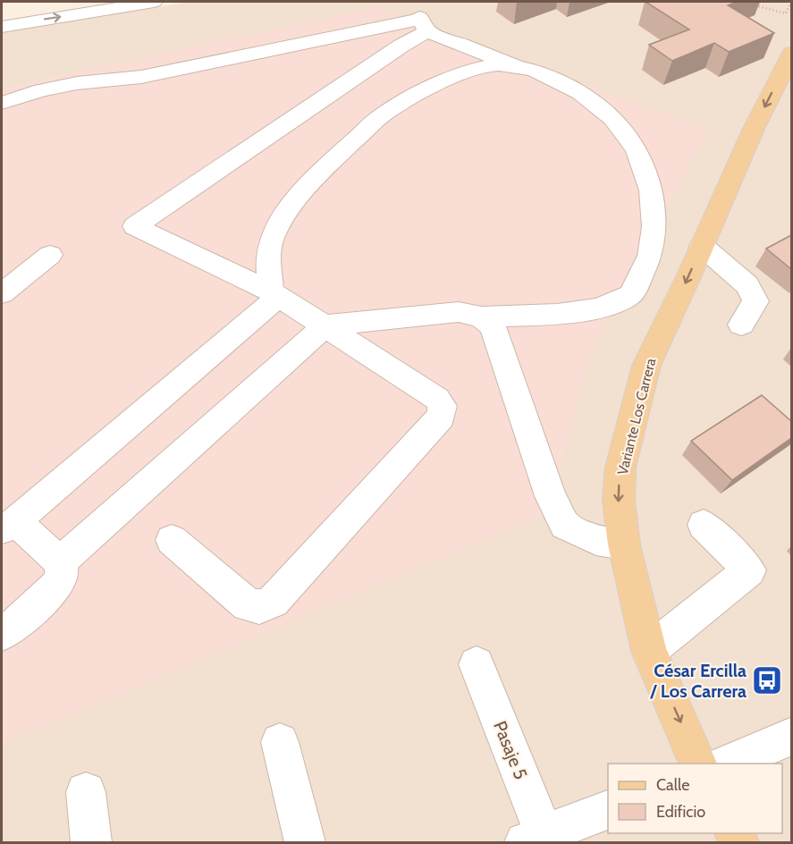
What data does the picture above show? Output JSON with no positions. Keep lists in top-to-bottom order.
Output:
{
  "streets": {
    "main road": ["Variante Los Carrera"],
    "street": ["Pasaje 5"]
  },
  "one_way": ["Variante Los Carrera"],
  "places": {
    "bus stop": ["César Ercilla / Los Carrera"]
  },
  "legend": ["Calle", "Edificio"]
}
